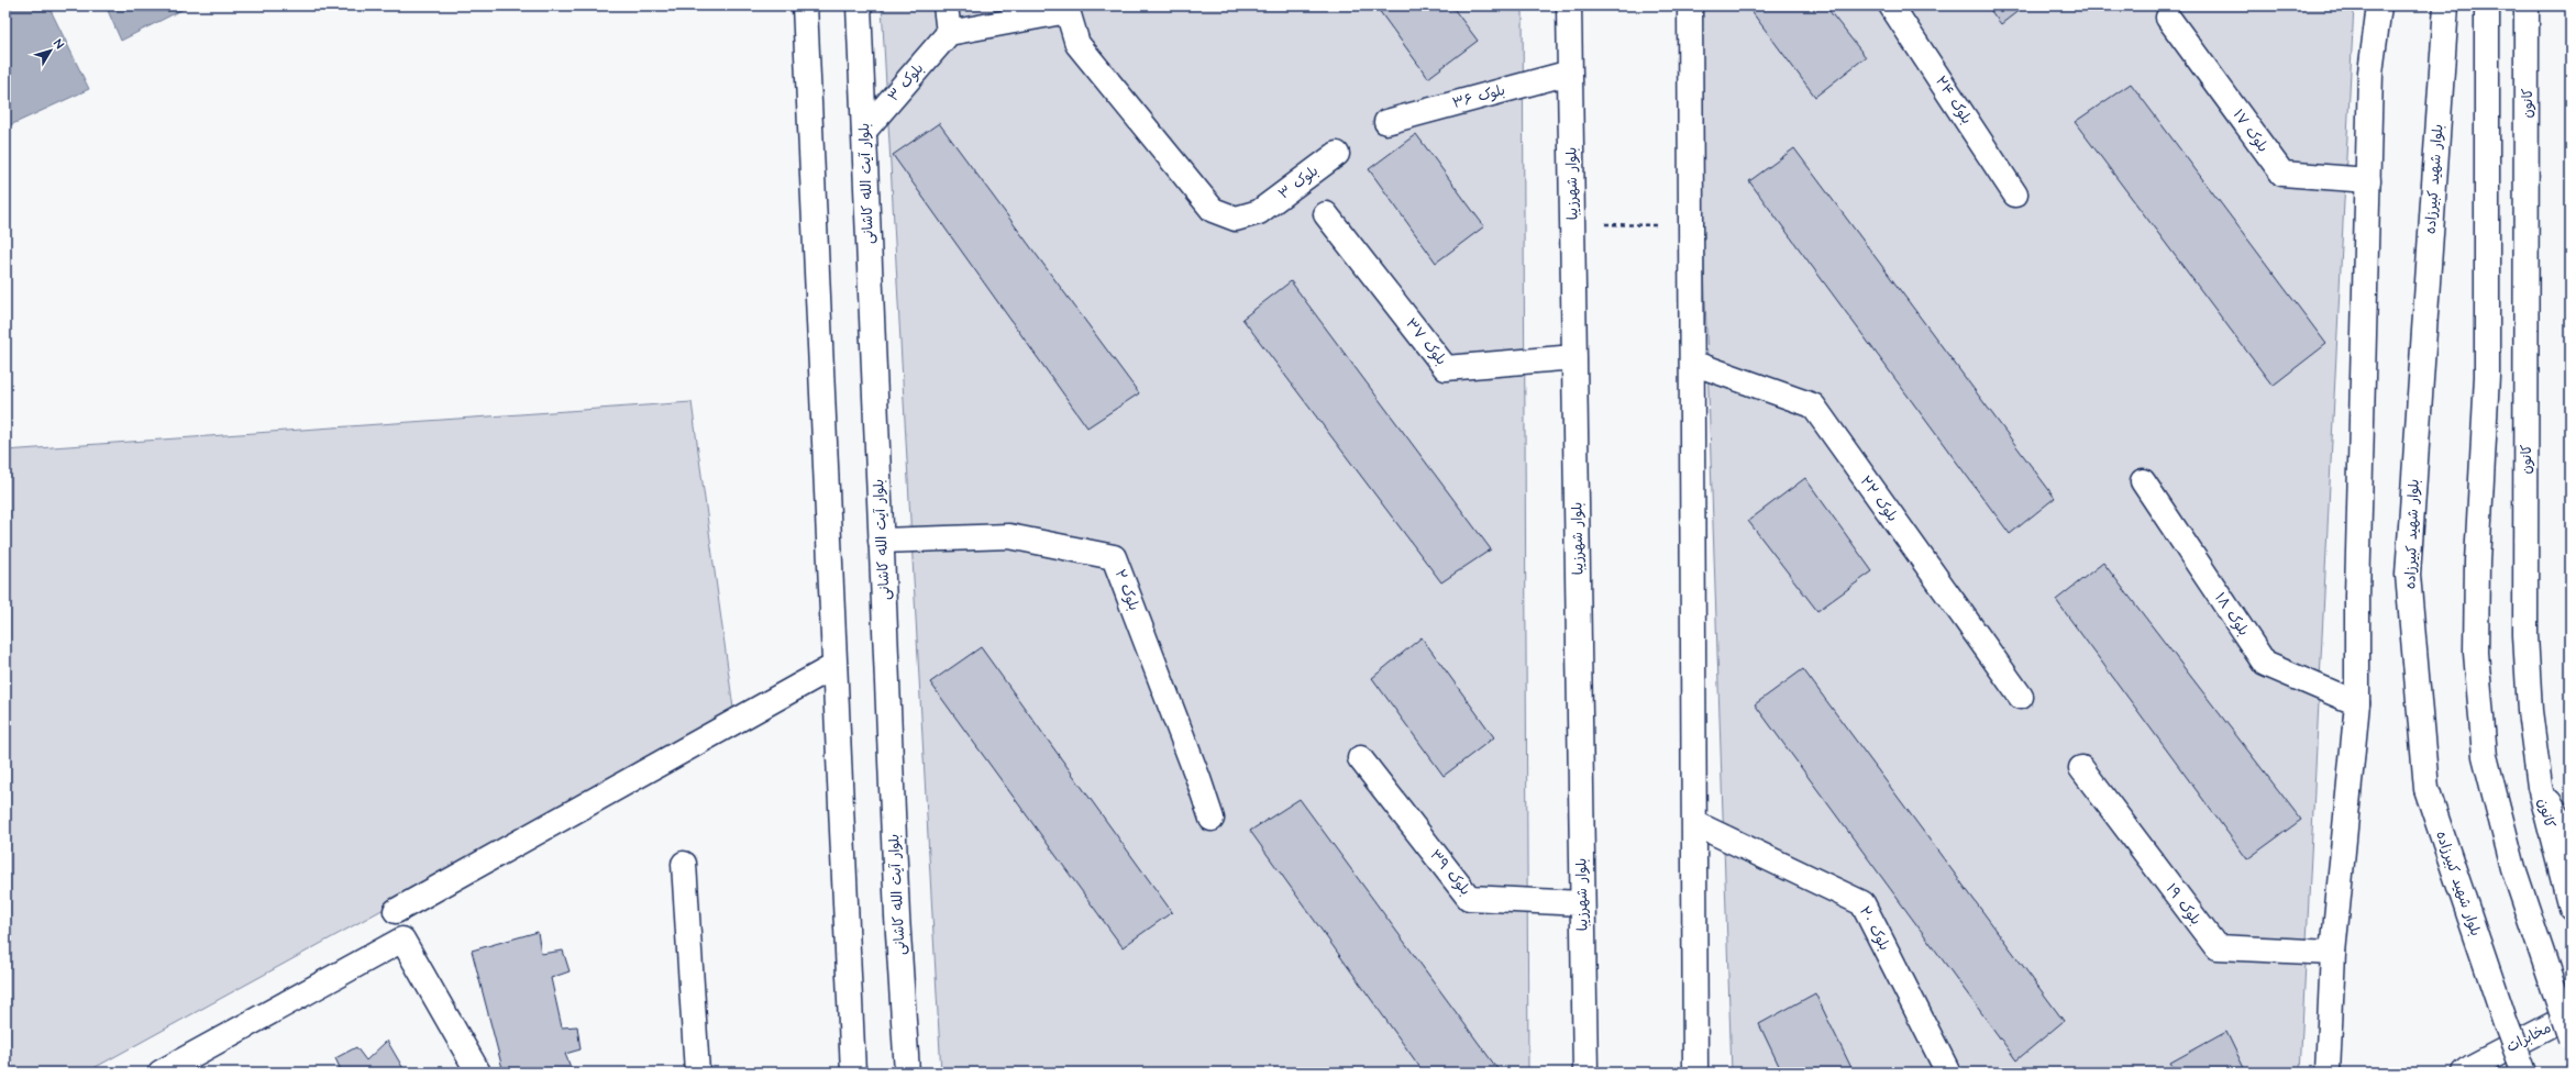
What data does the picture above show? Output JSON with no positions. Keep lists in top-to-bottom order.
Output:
{
  "streets": {
    "street": [
      "بلوک ۳",
      "بلوک ۳۶",
      "بلوک ۲۴",
      "کانون",
      "بلوک ۱۷",
      "بلوار شهید کبیرزاده",
      "بلوار آیت الله کاشانی",
      "بلوار شهرزیبا",
      "بلوک ۳۷",
      "بلوک ۲۲",
      "بلوک ۲",
      "بلوک ۱۸",
      "بلوک ۳۹",
      "بلوک ۱۹",
      "بلوک ۲۰",
      "مخابرات"
    ]
  },
  "crossings": [
    ["بلوک ۳", "بلوار آیت الله کاشانی"],
    ["بلوک ۳۶", "بلوار شهرزیبا"],
    ["بلوار آیت الله کاشانی", "بلوک ۲"],
    ["بلوار شهرزیبا", "بلوک ۳۷"],
    ["بلوار شهرزیبا", "بلوک ۳۹"]
  ],
  "north": "top right"
}
